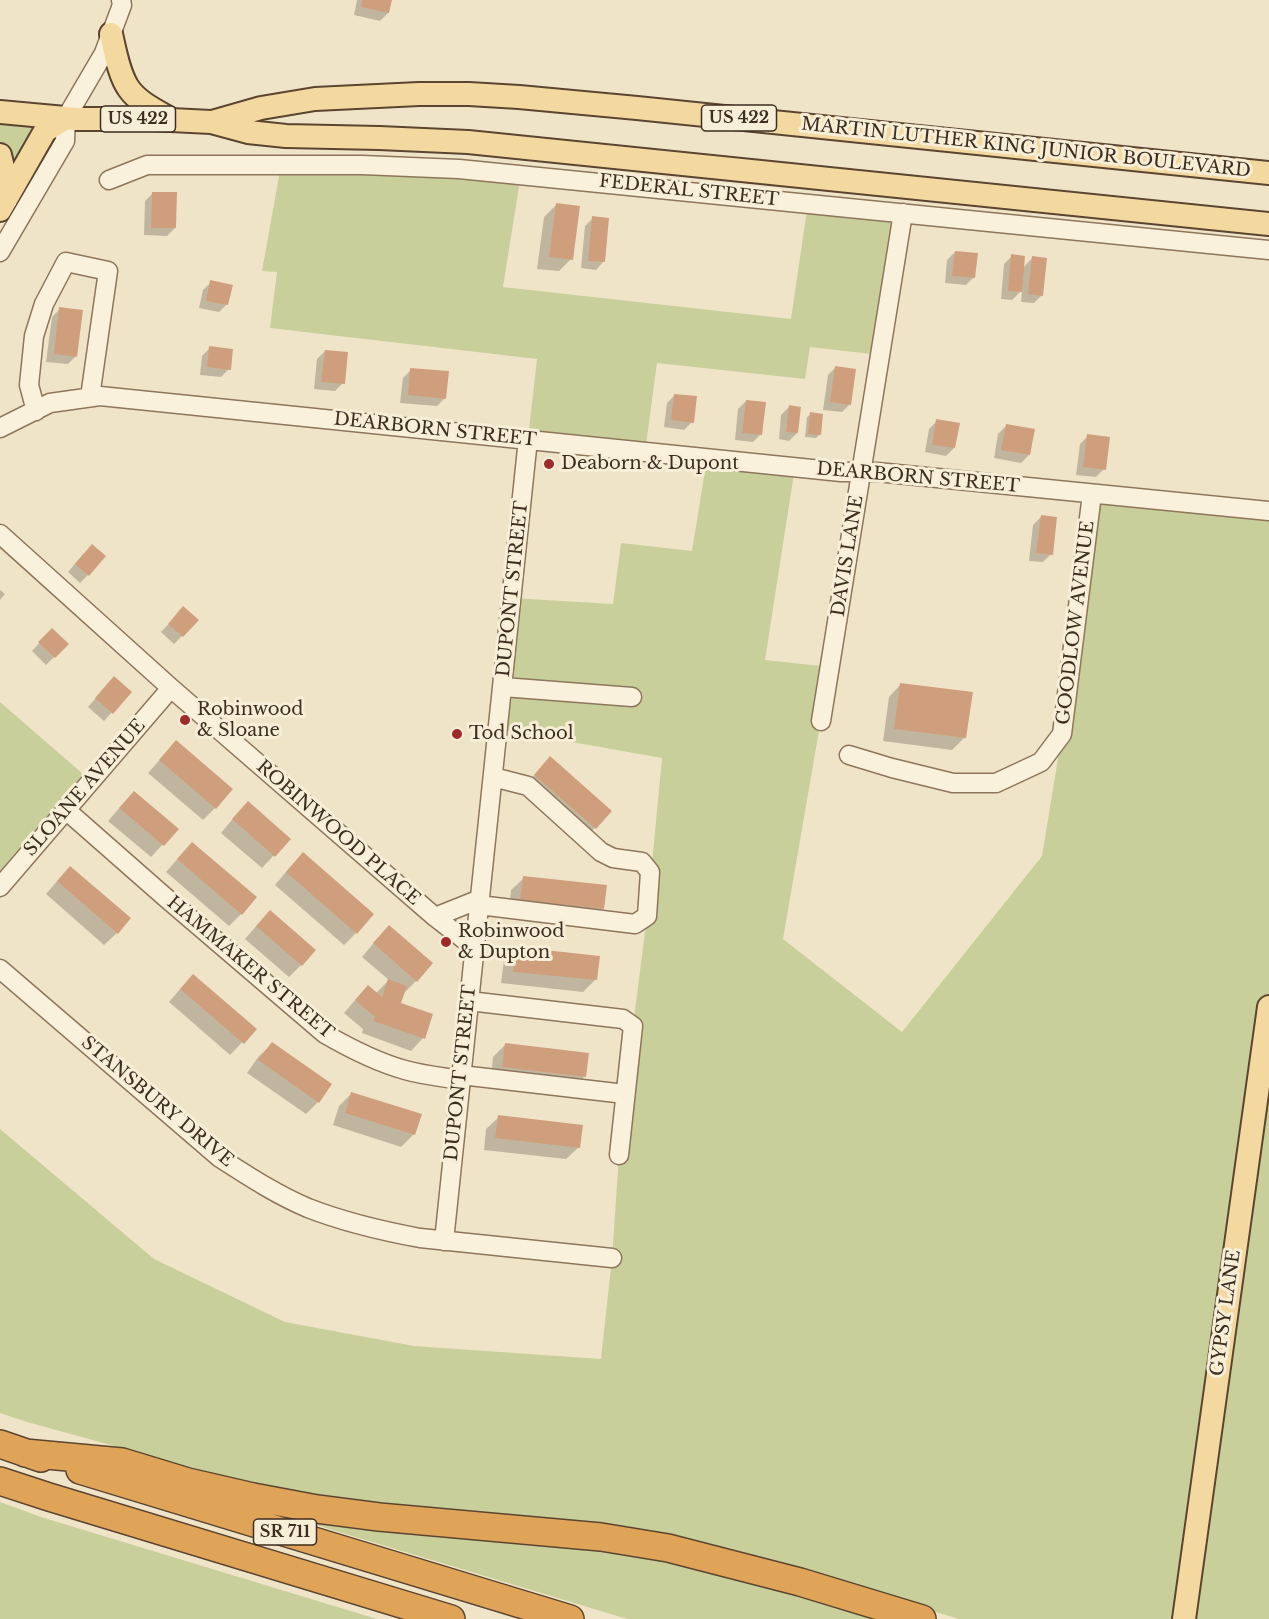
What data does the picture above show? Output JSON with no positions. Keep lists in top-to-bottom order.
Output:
{
  "streets": {
    "highway": ["SR 711"],
    "main road": ["US 422", "MARTIN LUTHER KING JUNIOR BOULEVARD", "GYPSY LANE"],
    "street": [
      "FEDERAL STREET",
      "DEARBORN STREET",
      "DAVIS LANE",
      "DUPONT STREET",
      "GOODLOW AVENUE",
      "SLOANE AVENUE",
      "ROBINWOOD PLACE",
      "HAMMAKER STREET",
      "STANSBURY DRIVE"
    ]
  },
  "crossings": [
    ["FEDERAL STREET", "DAVIS LANE"],
    ["DEARBORN STREET", "DAVIS LANE"],
    ["DEARBORN STREET", "DUPONT STREET"],
    ["DEARBORN STREET", "GOODLOW AVENUE"],
    ["DUPONT STREET", "ROBINWOOD PLACE"],
    ["DUPONT STREET", "HAMMAKER STREET"],
    ["DUPONT STREET", "STANSBURY DRIVE"],
    ["SLOANE AVENUE", "ROBINWOOD PLACE"],
    ["SLOANE AVENUE", "HAMMAKER STREET"]
  ],
  "places": [
    "Deaborn & Dupont",
    "Robinwood & Sloane",
    "Tod School",
    "Robinwood & Dupton"
  ]
}
